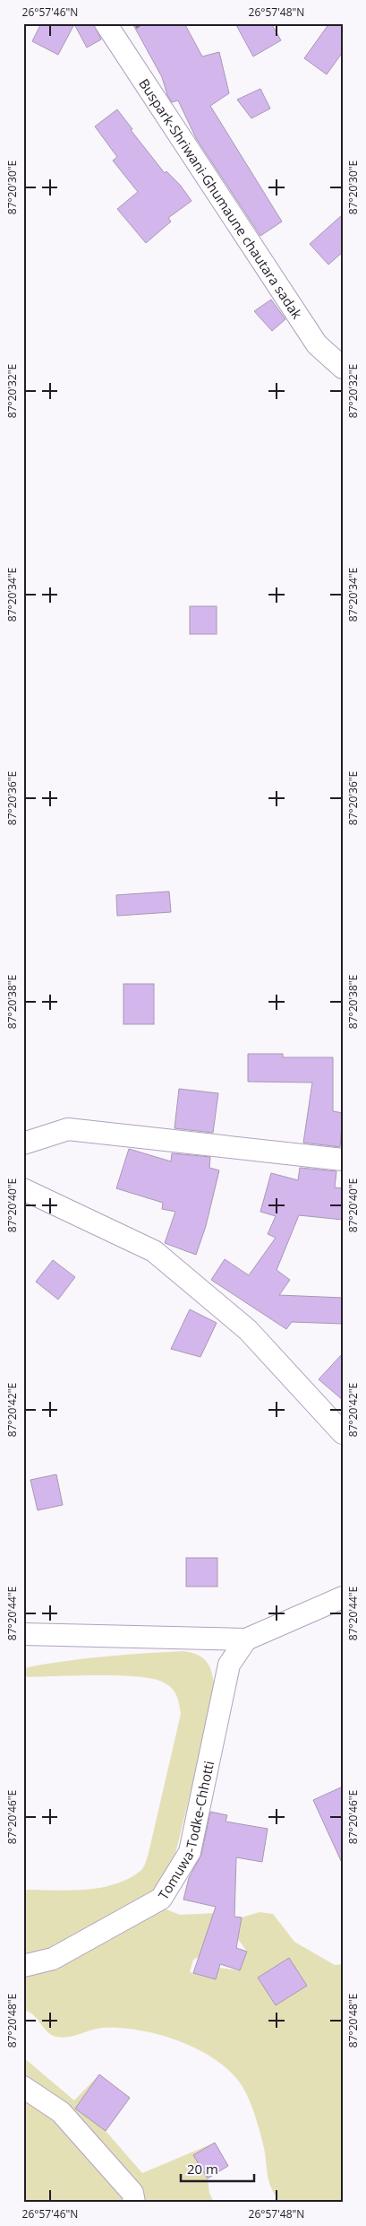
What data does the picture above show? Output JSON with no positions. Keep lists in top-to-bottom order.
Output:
{
  "streets": {
    "street": ["Buspark-Shriwani-Ghumaune chautara sadak", "Tomuwa-Todke-Chhotti"]
  },
  "scale_bar": "20 m",
  "coordinates": [
    "26°57'46\"N",
    "26°57'48\"N",
    "87°20'30\"E",
    "87°20'32\"E",
    "87°20'34\"E",
    "87°20'36\"E",
    "87°20'38\"E",
    "87°20'40\"E",
    "87°20'42\"E",
    "87°20'44\"E",
    "87°20'46\"E",
    "87°20'48\"E"
  ]
}
